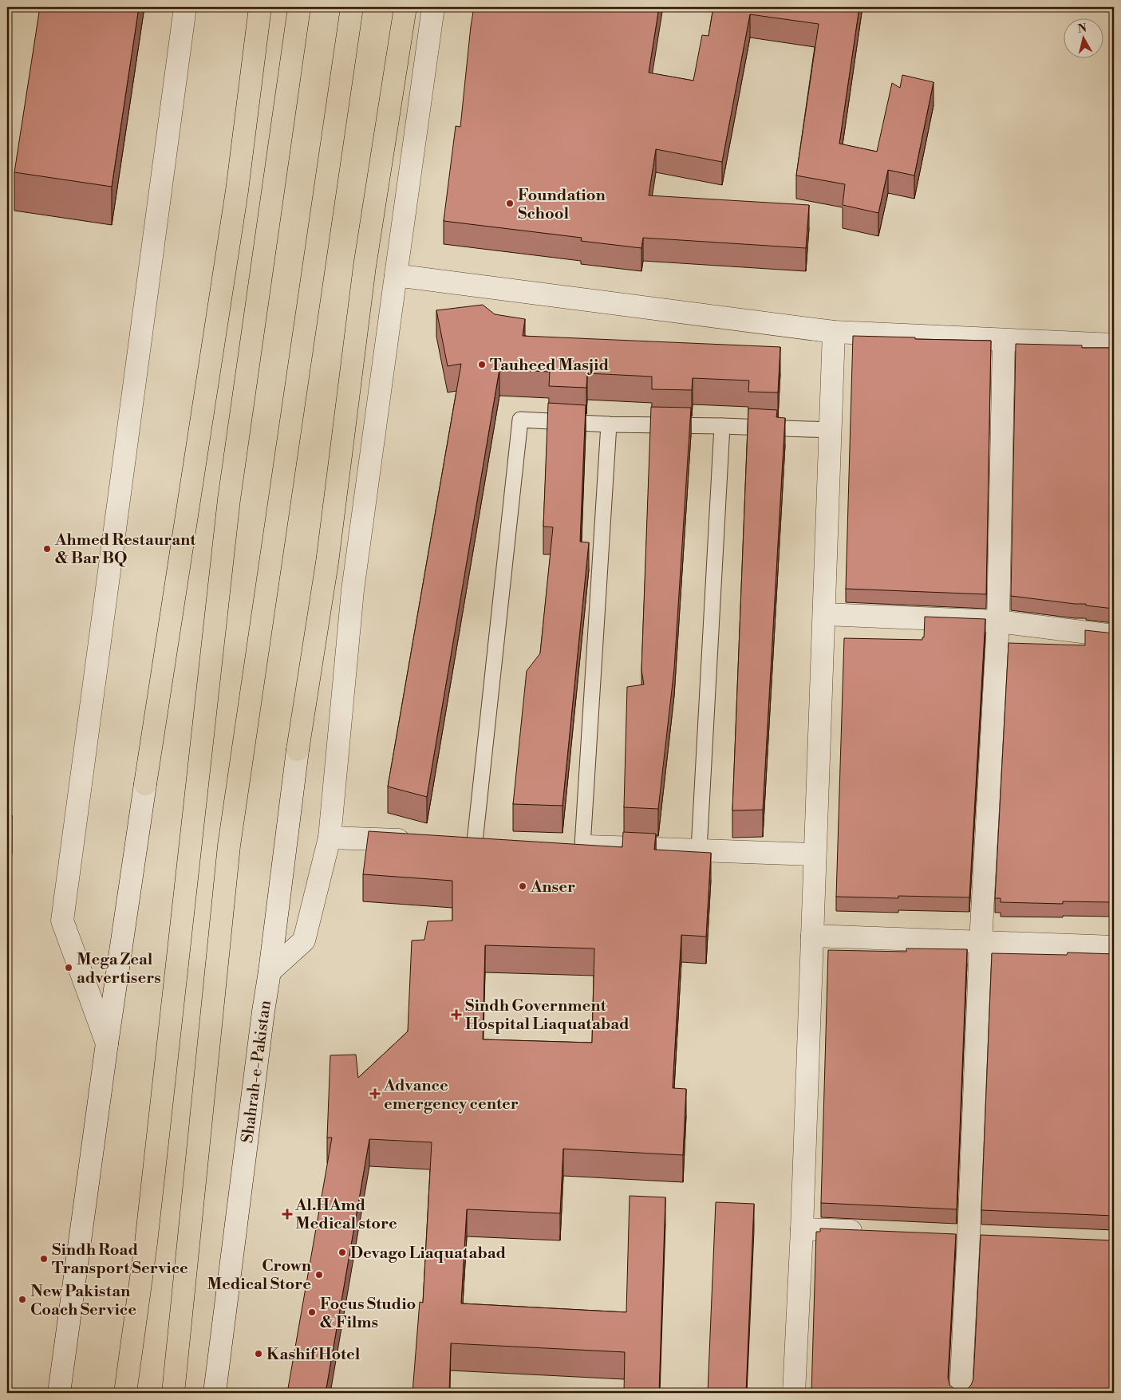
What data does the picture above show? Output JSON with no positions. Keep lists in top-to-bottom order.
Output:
{
  "streets": {
    "street": ["Shahrah-e-Pakistan"]
  },
  "places": {
    "other": [
      "Foundation School",
      "Tauheed Masjid",
      "Ahmed Restaurant & Bar BQ",
      "Anser",
      "Mega Zeal advertisers",
      "Devago Liaquatabad",
      "Sindh Road Transport Service",
      "Crown Medical Store",
      "New Pakistan Coach Service",
      "Focus Studio & Films",
      "Kashif Hotel"
    ],
    "health": ["Sindh Government Hospital Liaquatabad", "Advance emergency center", "Al.HAmd Medical store"]
  },
  "north": "top"
}
